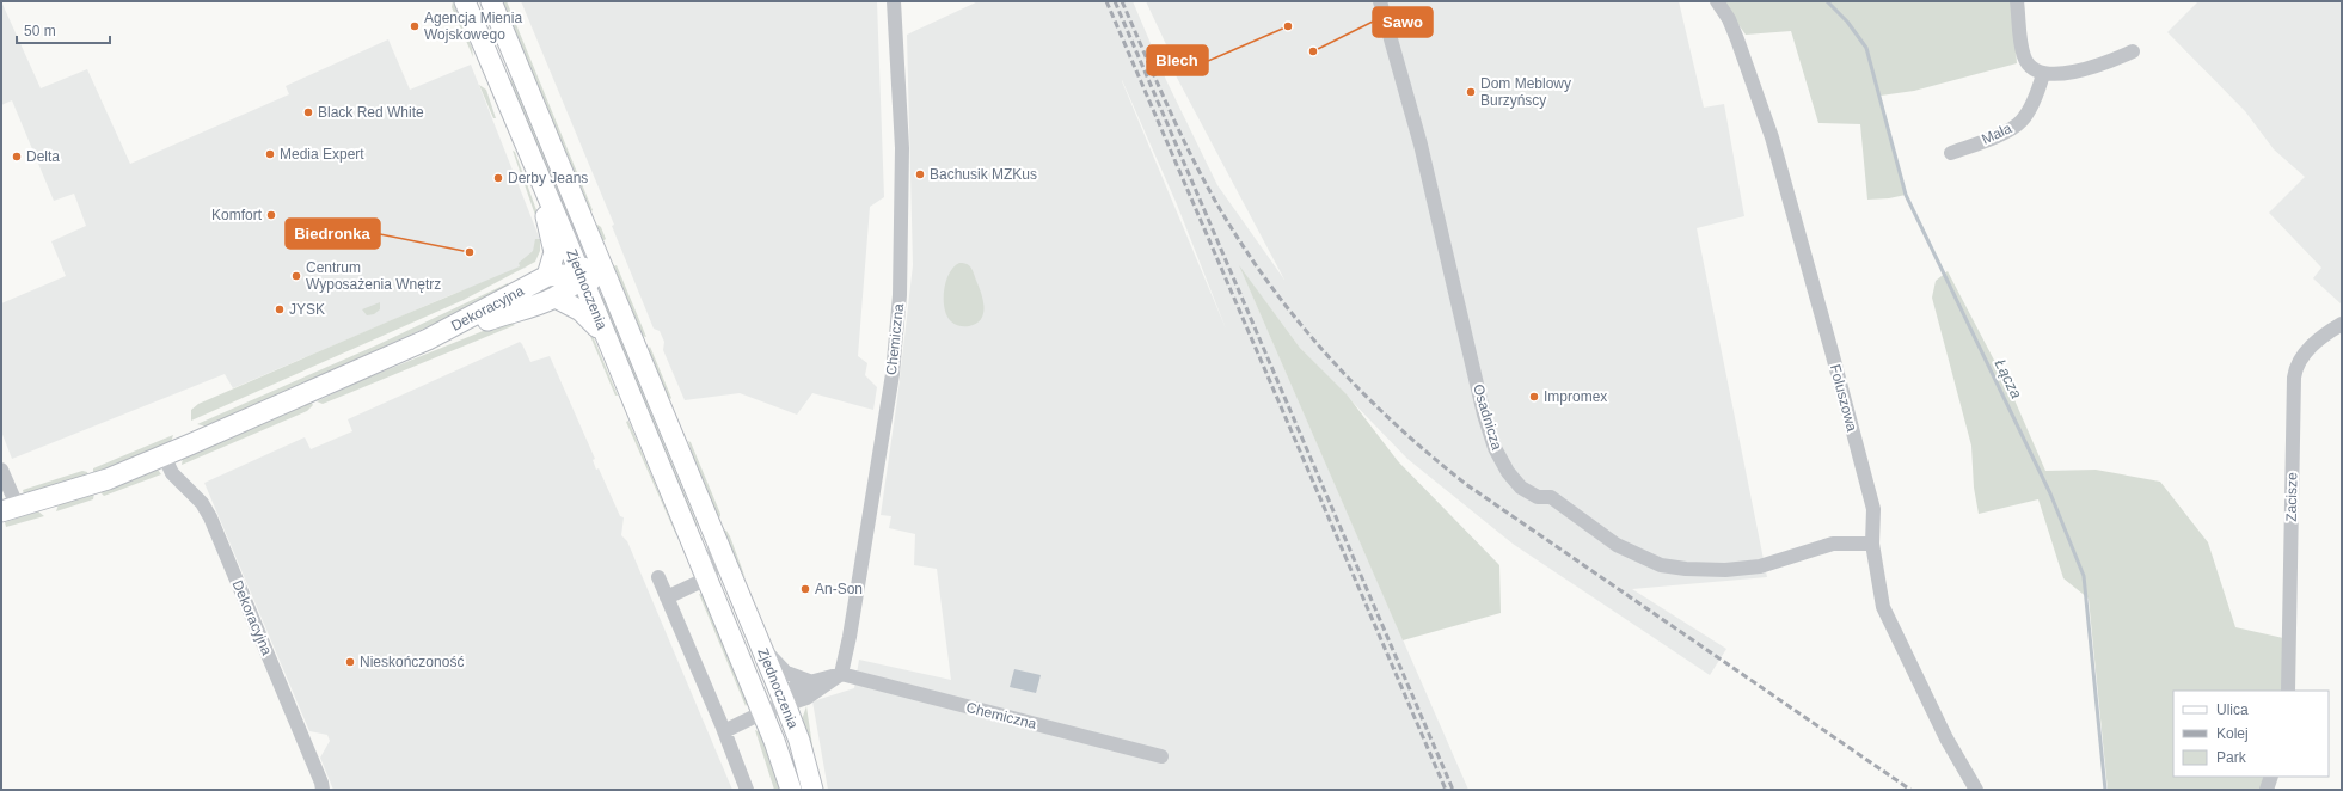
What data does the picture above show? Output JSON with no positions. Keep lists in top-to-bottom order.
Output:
{
  "streets": {
    "main road": ["Zjednoczenia", "Dekoracyjna"],
    "street": [
      "Mała",
      "Chemiczna",
      "Foluszowa",
      "Osadnicza",
      "Zacisze"
    ]
  },
  "crossings": [
    ["Zjednoczenia", "Dekoracyjna"],
    ["Zjednoczenia", "Chemiczna"],
    ["Foluszowa", "Osadnicza"]
  ],
  "water": ["Łącza"],
  "places": [
    "Agencja Mienia Wojskowego",
    "Blech",
    "Sawo",
    "Dom Meblowy Burzyńscy",
    "Black Red White",
    "Media Expert",
    "Delta",
    "Bachusik MZKus",
    "Derby Jeans",
    "Komfort",
    "Biedronka",
    "Centrum Wyposażenia Wnętrz",
    "JYSK",
    "Impromex",
    "An-Son",
    "Nieskończoność"
  ],
  "legend": ["Ulica", "Kolej", "Park"],
  "scale_bar": "50 m"
}
